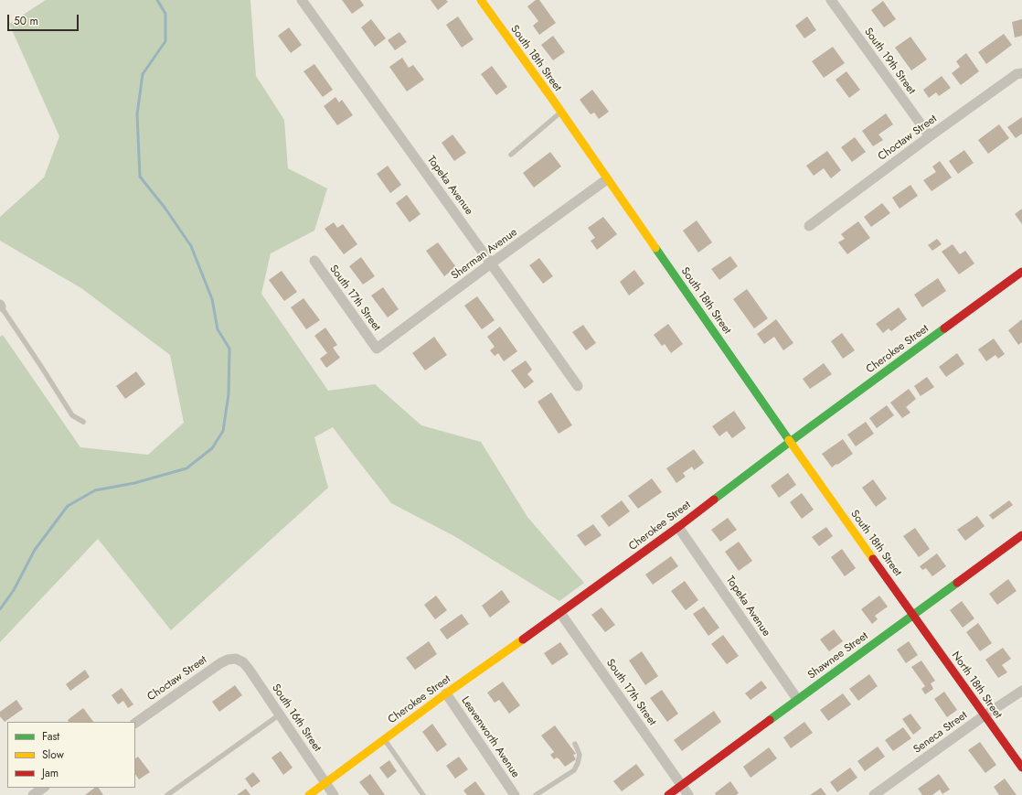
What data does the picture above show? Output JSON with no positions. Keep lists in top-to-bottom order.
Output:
{
  "streets": {
    "street": [
      "South 18th Street",
      "South 19th Street",
      "Choctaw Street",
      "Topeka Avenue",
      "Sherman Avenue",
      "South 17th Street",
      "Cherokee Street",
      "Shawnee Street",
      "North 18th Street",
      "South 16th Street",
      "Seneca Street",
      "Leavenworth Avenue"
    ]
  },
  "crossings": [
    ["South 18th Street", "Sherman Avenue"],
    ["South 18th Street", "Cherokee Street"],
    ["South 18th Street", "Shawnee Street"],
    ["South 18th Street", "North 18th Street"],
    ["South 19th Street", "Choctaw Street"],
    ["Choctaw Street", "South 16th Street"],
    ["Topeka Avenue", "Sherman Avenue"],
    ["Topeka Avenue", "Cherokee Street"],
    ["Topeka Avenue", "Shawnee Street"],
    ["Sherman Avenue", "South 17th Street"],
    ["South 17th Street", "Cherokee Street"],
    ["South 17th Street", "Shawnee Street"],
    ["Cherokee Street", "South 16th Street"],
    ["Cherokee Street", "Leavenworth Avenue"],
    ["Shawnee Street", "North 18th Street"],
    ["North 18th Street", "Seneca Street"]
  ],
  "legend": ["Fast", "Slow", "Jam"],
  "scale_bar": "50 m"
}
